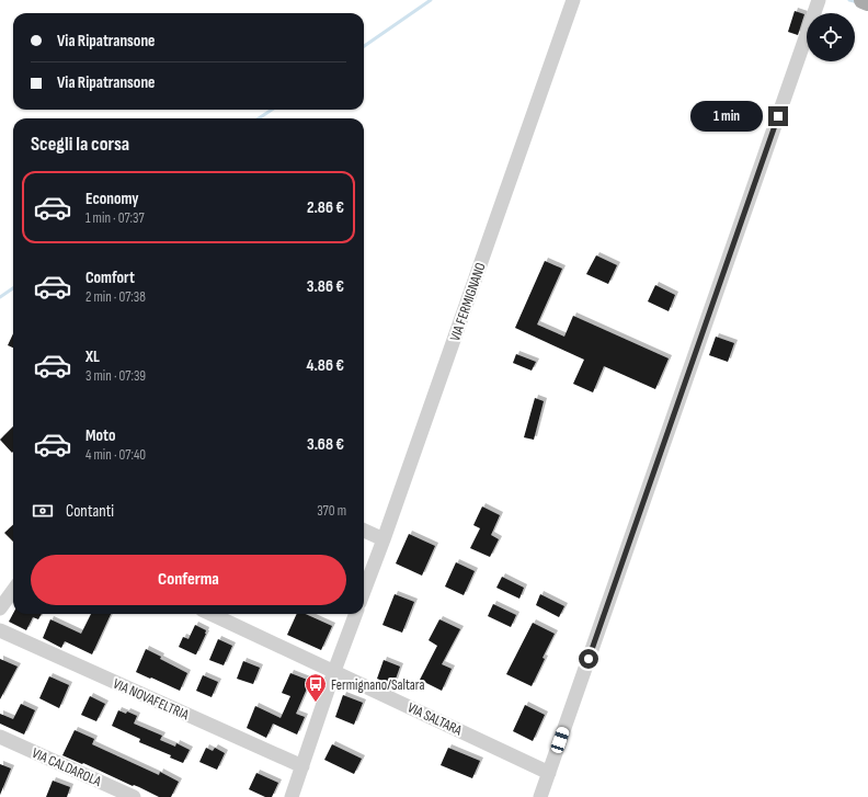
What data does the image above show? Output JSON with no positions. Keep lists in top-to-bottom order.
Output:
{
  "streets": {
    "street": [
      "VIA FERMIGNANO",
      "VIA NOVAFELTRIA",
      "VIA SALTARA",
      "VIA CALDAROLA"
    ]
  },
  "places": {
    "bus stop": ["Fermignano/Saltara"]
  },
  "page": {
    "banner": ["Via Ripatransone", "Via Ripatransone"],
    "bubble": "1 min",
    "heading": "Scegli la corsa",
    "list": [
      {
        "name": "Economy",
        "note": "1 min · 07:37",
        "value": "2.86 €"
      },
      {
        "name": "Comfort",
        "note": "2 min · 07:38",
        "value": "3.86 €"
      },
      {
        "name": "XL",
        "note": "3 min · 07:39",
        "value": "4.86 €"
      },
      {
        "name": "Moto",
        "note": "4 min · 07:40",
        "value": "3.68 €"
      }
    ],
    "pay": ["Contanti", "370 m"],
    "buttons": "Conferma"
  }
}
